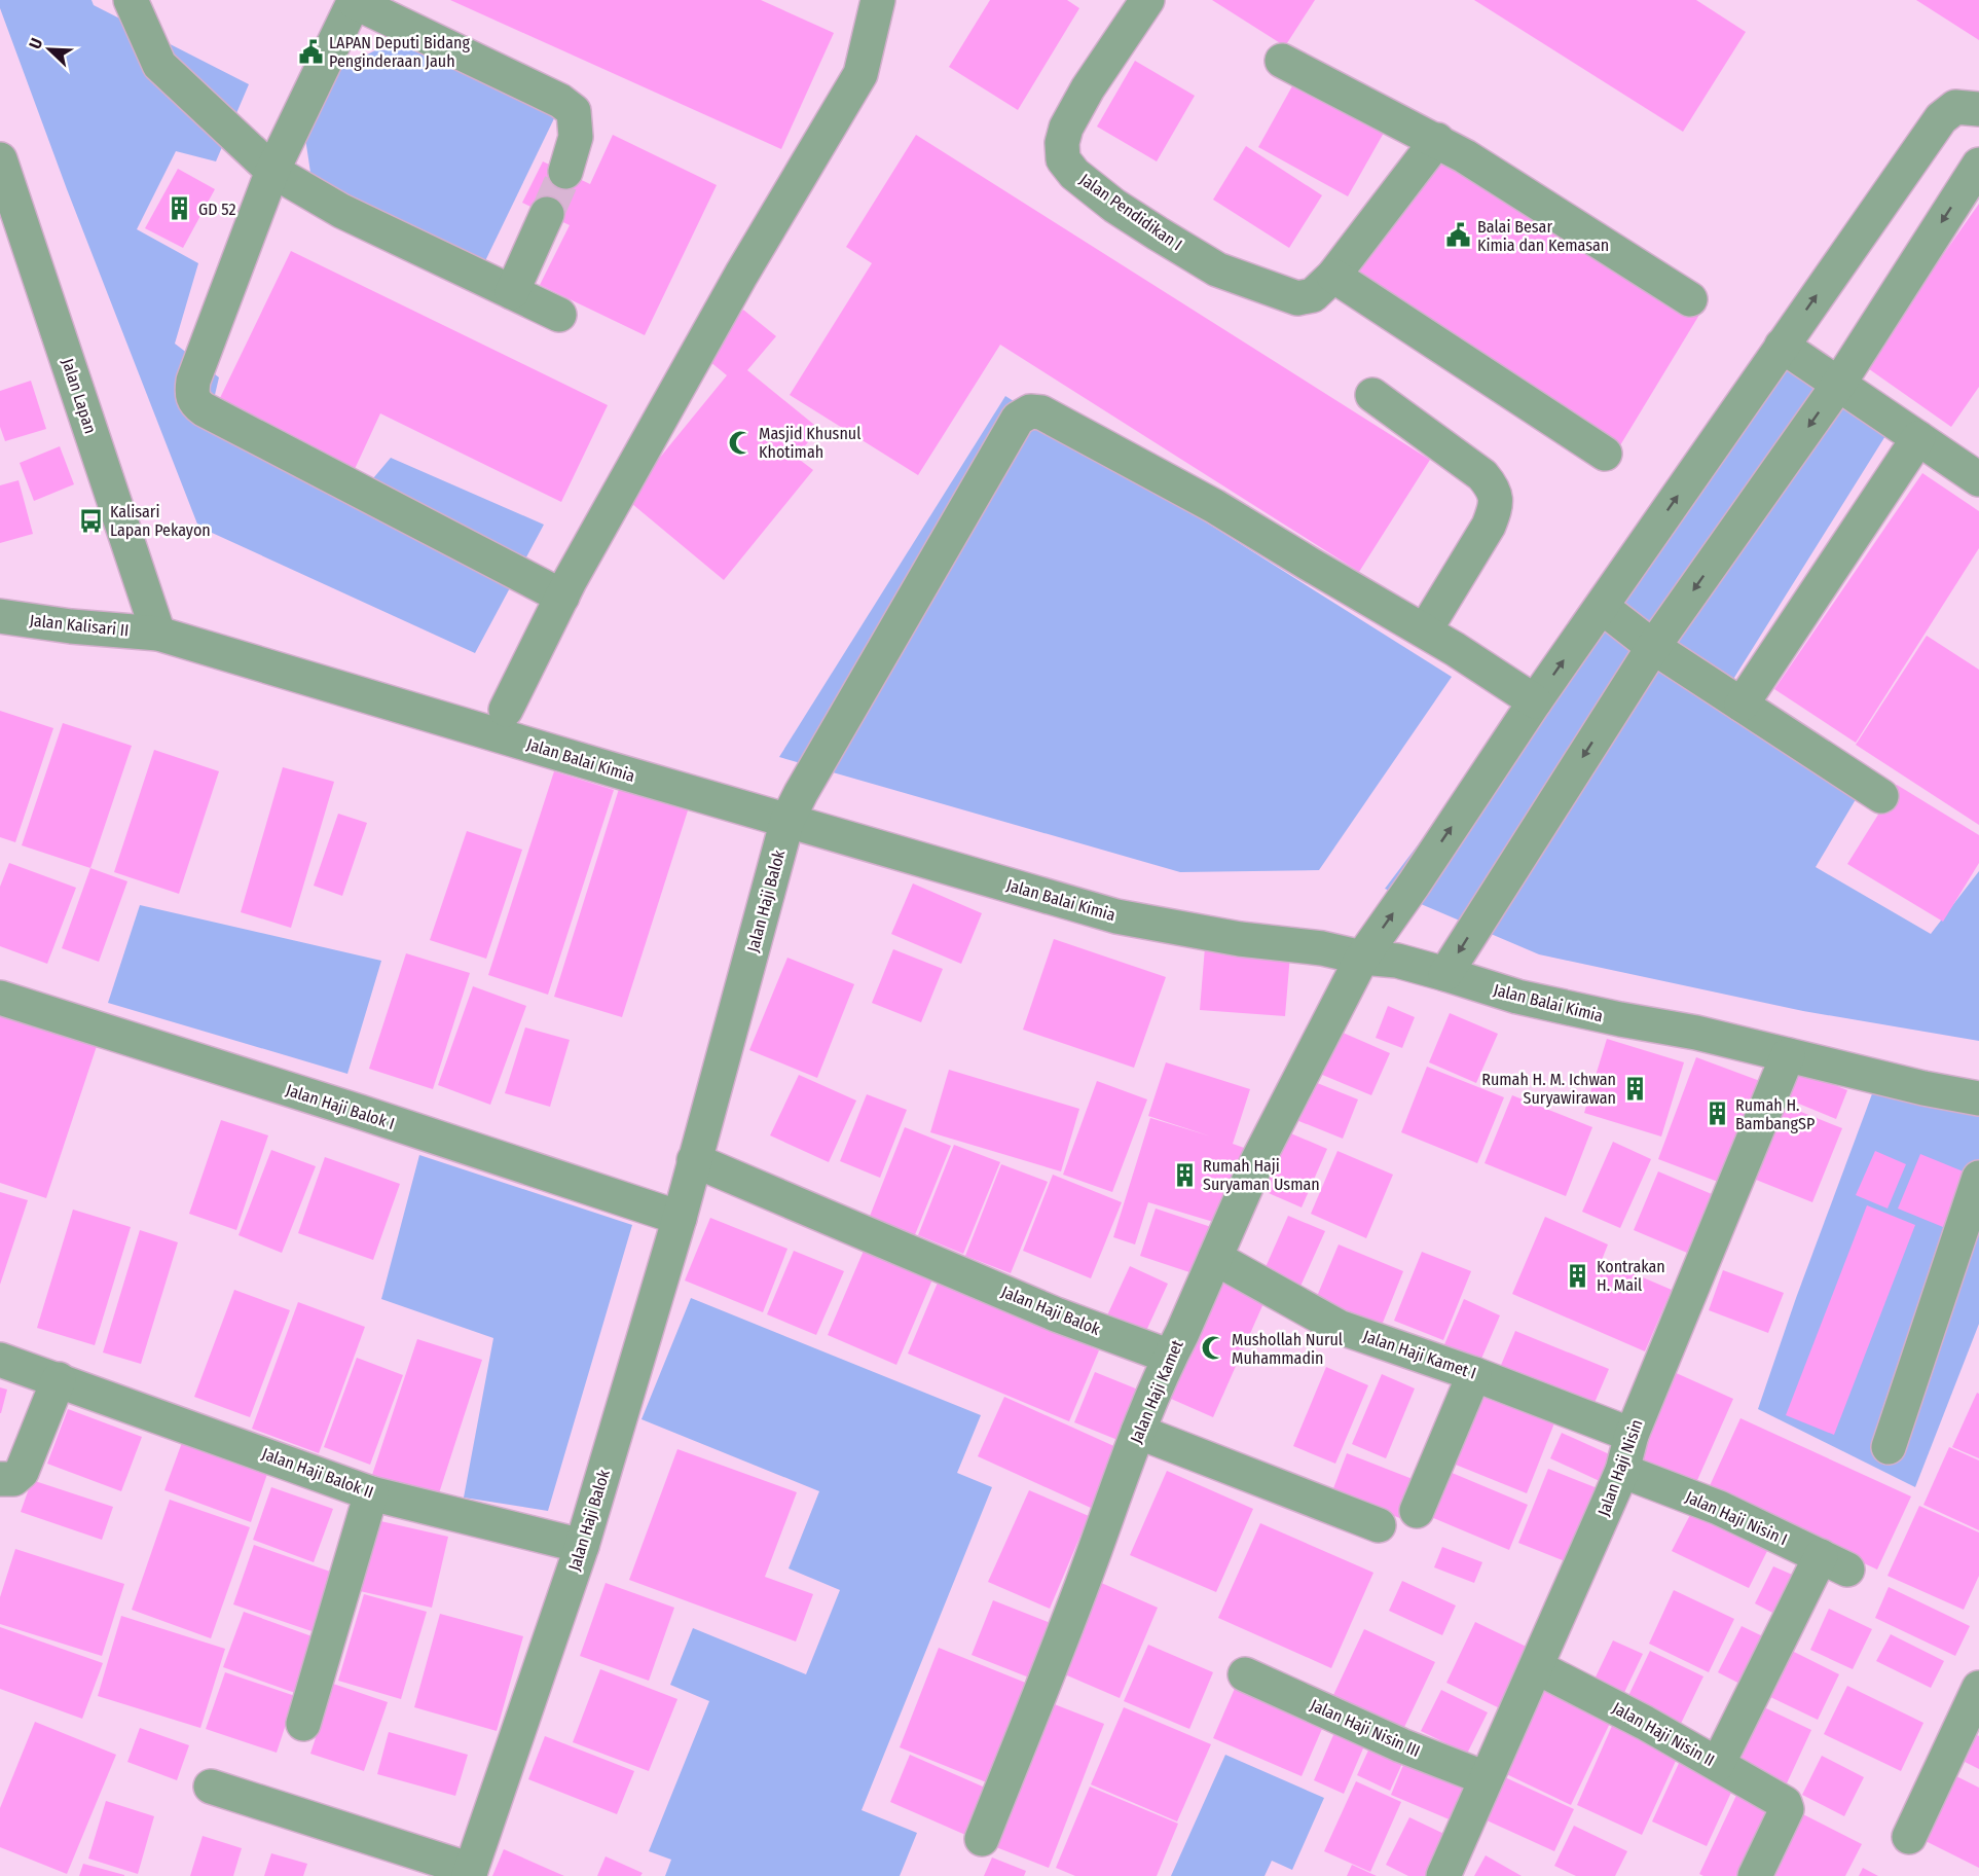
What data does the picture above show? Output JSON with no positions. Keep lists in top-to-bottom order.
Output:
{
  "streets": {
    "street": [
      "Jalan Pendidikan I",
      "Jalan Lapan",
      "Jalan Kalisari II",
      "Jalan Balai Kimia",
      "Jalan Haji Balok",
      "Jalan Haji Balok I",
      "Jalan Haji Kamet I",
      "Jalan Haji Kamet",
      "Jalan Haji Nisin",
      "Jalan Haji Balok II",
      "Jalan Haji Nisin I",
      "Jalan Haji Nisin III",
      "Jalan Haji Nisin II"
    ]
  },
  "crossings": [
    ["Jalan Lapan", "Jalan Kalisari II"],
    ["Jalan Lapan", "Jalan Balai Kimia"],
    ["Jalan Kalisari II", "Jalan Balai Kimia"],
    ["Jalan Balai Kimia", "Jalan Haji Balok"],
    ["Jalan Balai Kimia", "Jalan Haji Kamet"],
    ["Jalan Balai Kimia", "Jalan Haji Nisin"],
    ["Jalan Haji Balok", "Jalan Haji Balok I"],
    ["Jalan Haji Balok", "Jalan Haji Kamet"],
    ["Jalan Haji Balok", "Jalan Haji Balok II"],
    ["Jalan Haji Kamet I", "Jalan Haji Kamet"],
    ["Jalan Haji Kamet I", "Jalan Haji Nisin"],
    ["Jalan Haji Nisin", "Jalan Haji Nisin I"],
    ["Jalan Haji Nisin", "Jalan Haji Nisin III"],
    ["Jalan Haji Nisin", "Jalan Haji Nisin II"],
    ["Jalan Haji Nisin I", "Jalan Haji Nisin II"]
  ],
  "places": {
    "public building": ["LAPAN Deputi Bidang Penginderaan Jauh", "Balai Besar Kimia dan Kemasan"],
    "building": [
      "GD 52",
      "Rumah H. M. Ichwan Suryawirawan",
      "Rumah H. BambangSP",
      "Rumah Haji Suryaman Usman",
      "Kontrakan H. Mail"
    ],
    "mosque": ["Masjid Khusnul Khotimah", "Mushollah Nurul Muhammadin"],
    "bus stop": ["Kalisari Lapan Pekayon"]
  },
  "north": "top left"
}
